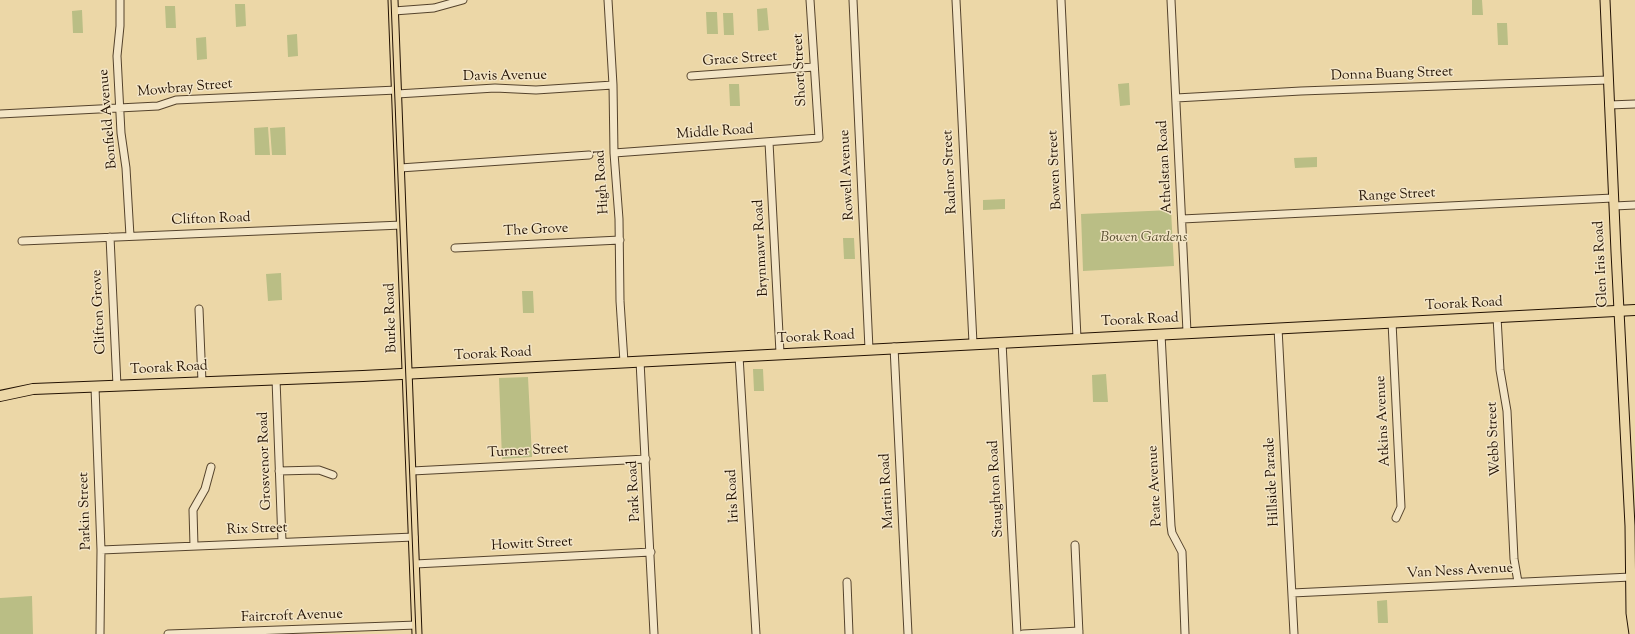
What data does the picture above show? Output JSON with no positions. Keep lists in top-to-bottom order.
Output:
{
  "streets": {
    "highway": ["Toorak Road"],
    "main road": ["Glen Iris Road", "Burke Road"],
    "street": [
      "Grace Street",
      "Short Street",
      "Donna Buang Street",
      "Davis Avenue",
      "Mowbray Street",
      "Bonfield Avenue",
      "Middle Road",
      "Athelstan Road",
      "Bowen Street",
      "Radnor Street",
      "Rowell Avenue",
      "High Road",
      "Range Street",
      "Clifton Road",
      "The Grove",
      "Brynmawr Road",
      "Clifton Grove",
      "Atkins Avenue",
      "Webb Street",
      "Turner Street",
      "Grosvenor Road",
      "Hillside Parade",
      "Peate Avenue",
      "Staughton Road",
      "Park Road",
      "Martin Road",
      "Iris Road",
      "Parkin Street",
      "Rix Street",
      "Howitt Street",
      "Van Ness Avenue",
      "Faircroft Avenue"
    ]
  },
  "crossings": [
    ["Grace Street", "Short Street"],
    ["Short Street", "Middle Road"],
    ["Donna Buang Street", "Athelstan Road"],
    ["Donna Buang Street", "Glen Iris Road"],
    ["Davis Avenue", "Mowbray Street"],
    ["Davis Avenue", "High Road"],
    ["Davis Avenue", "Burke Road"],
    ["Mowbray Street", "Bonfield Avenue"],
    ["Mowbray Street", "Burke Road"],
    ["Bonfield Avenue", "Clifton Road"],
    ["Middle Road", "High Road"],
    ["Middle Road", "Brynmawr Road"],
    ["Athelstan Road", "Range Street"],
    ["Athelstan Road", "Toorak Road"],
    ["Bowen Street", "Toorak Road"],
    ["Radnor Street", "Toorak Road"],
    ["Rowell Avenue", "Toorak Road"],
    ["High Road", "The Grove"],
    ["High Road", "Toorak Road"],
    ["Range Street", "Glen Iris Road"],
    ["Clifton Road", "Clifton Grove"],
    ["Clifton Road", "Burke Road"],
    ["Brynmawr Road", "Toorak Road"],
    ["Glen Iris Road", "Toorak Road"],
    ["Glen Iris Road", "Van Ness Avenue"],
    ["Toorak Road", "Clifton Grove"],
    ["Toorak Road", "Burke Road"],
    ["Toorak Road", "Atkins Avenue"],
    ["Toorak Road", "Webb Street"],
    ["Toorak Road", "Grosvenor Road"],
    ["Toorak Road", "Hillside Parade"],
    ["Toorak Road", "Peate Avenue"],
    ["Toorak Road", "Staughton Road"],
    ["Toorak Road", "Park Road"],
    ["Toorak Road", "Martin Road"],
    ["Toorak Road", "Iris Road"],
    ["Toorak Road", "Parkin Street"],
    ["Burke Road", "Turner Street"],
    ["Burke Road", "Rix Street"],
    ["Burke Road", "Howitt Street"],
    ["Burke Road", "Faircroft Avenue"],
    ["Webb Street", "Van Ness Avenue"],
    ["Turner Street", "Park Road"],
    ["Grosvenor Road", "Rix Street"],
    ["Hillside Parade", "Van Ness Avenue"],
    ["Park Road", "Howitt Street"],
    ["Parkin Street", "Rix Street"]
  ],
  "parks": ["Bowen Gardens"]
}
